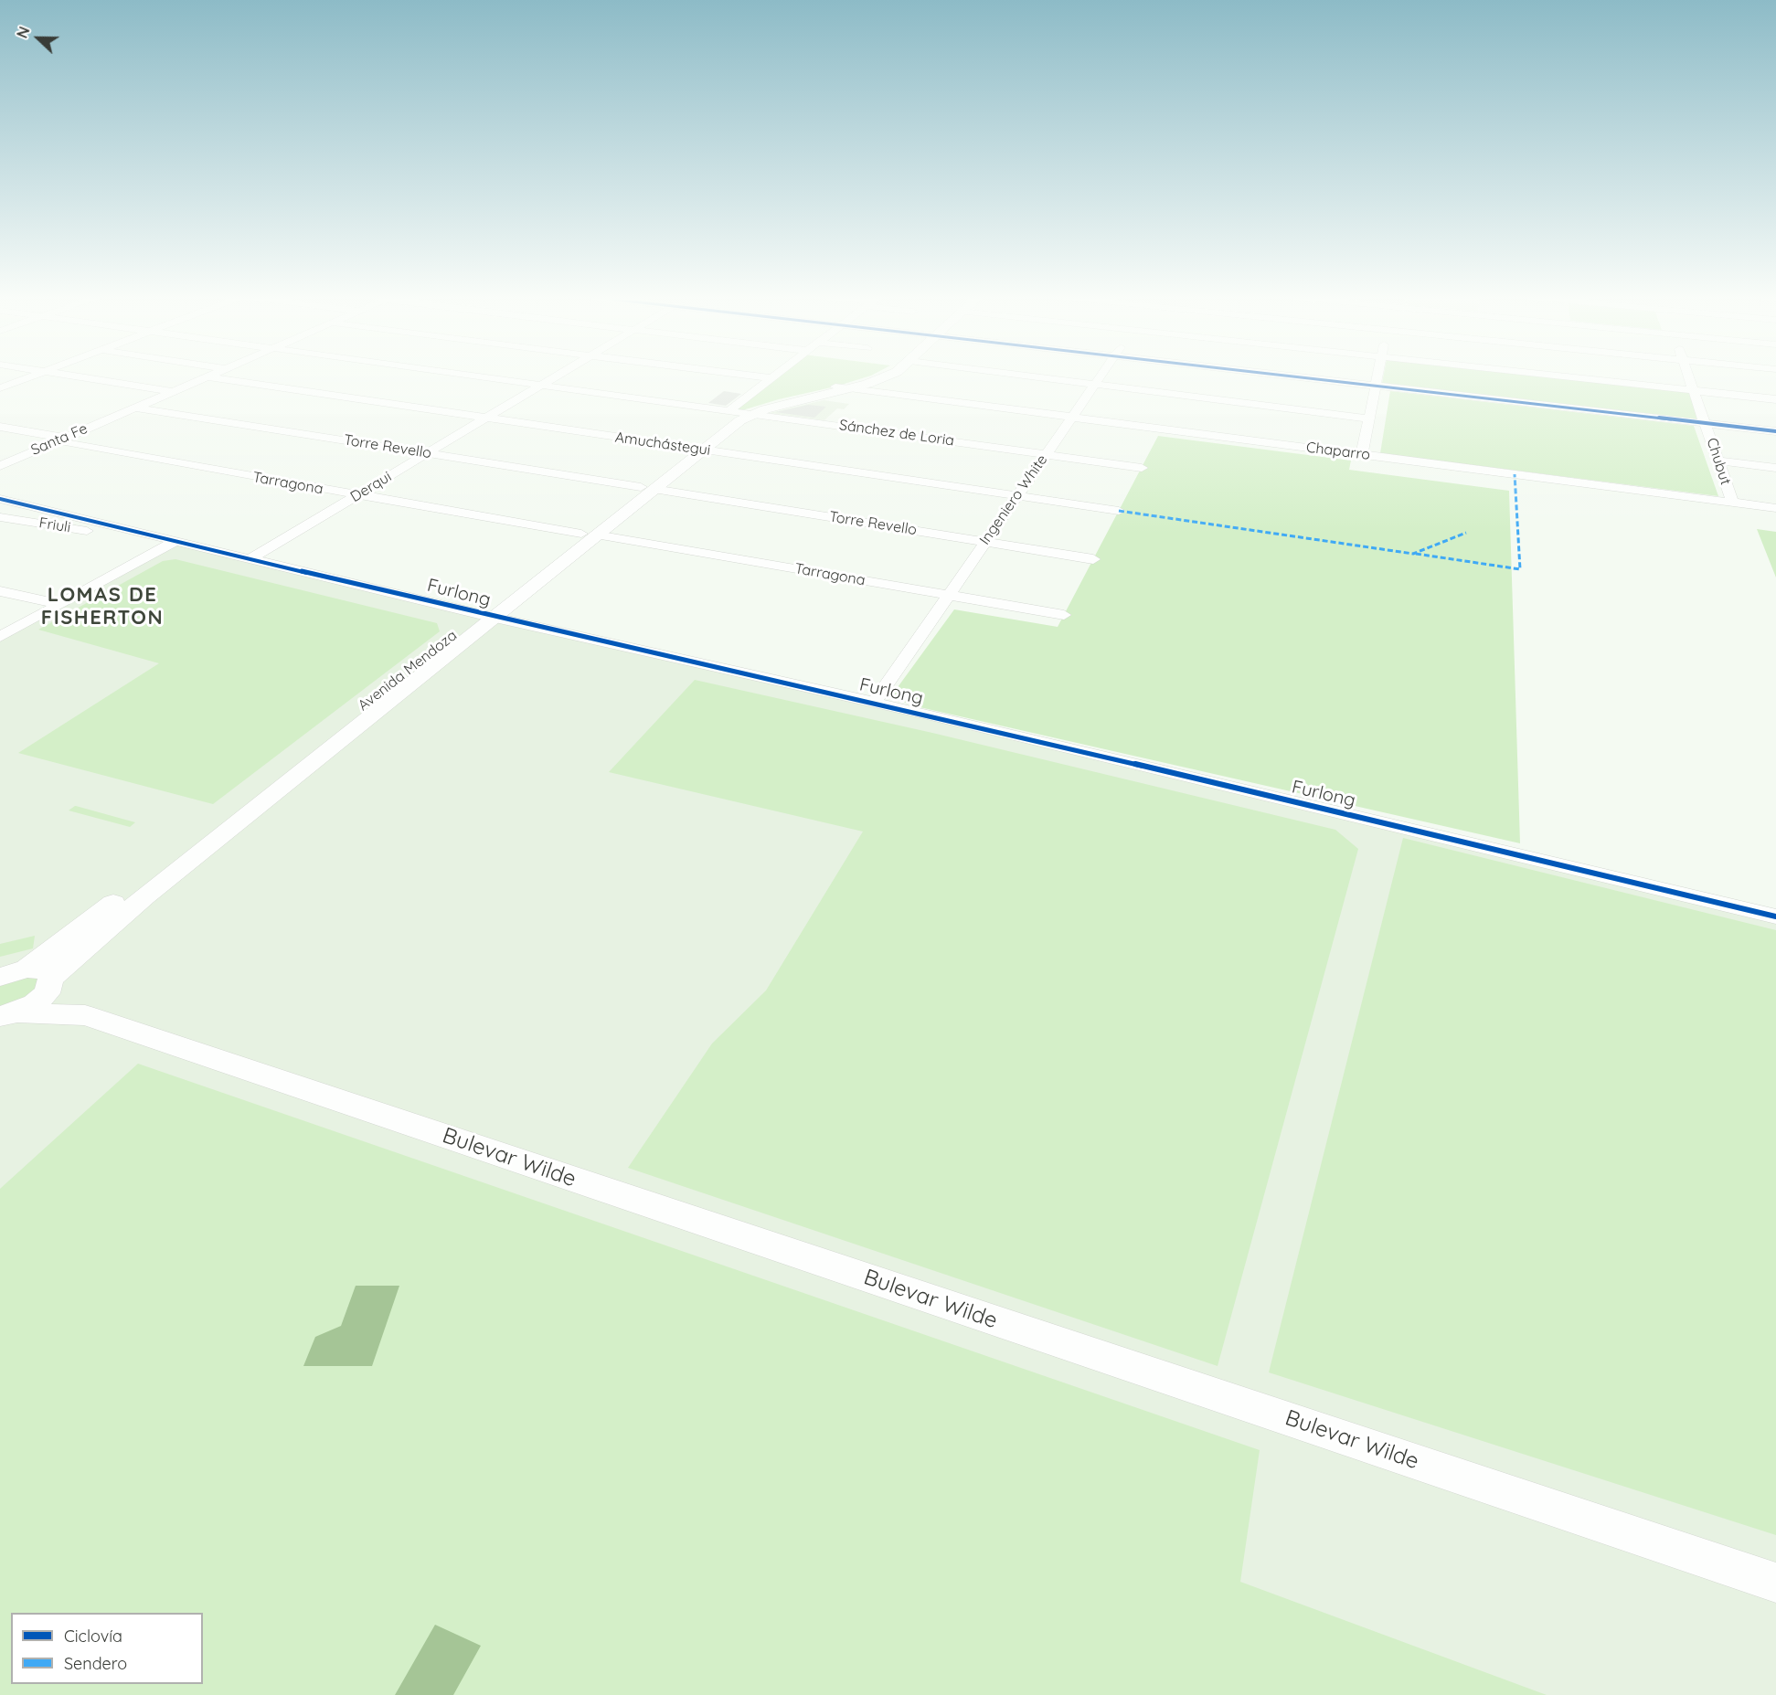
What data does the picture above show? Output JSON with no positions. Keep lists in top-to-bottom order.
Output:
{
  "streets": {
    "main road": ["Avenida Mendoza", "Bulevar Wilde"],
    "street": [
      "Sánchez de Loria",
      "Santa Fe",
      "Amuchástegui",
      "Torre Revello",
      "Chaparro",
      "Chubut",
      "Tarragona",
      "Derqui",
      "Ingeniero White",
      "Friuli",
      "Furlong"
    ]
  },
  "crossings": [
    ["Sánchez de Loria", "Derqui"],
    ["Sánchez de Loria", "Ingeniero White"],
    ["Sánchez de Loria", "Avenida Mendoza"],
    ["Santa Fe", "Amuchástegui"],
    ["Santa Fe", "Torre Revello"],
    ["Santa Fe", "Tarragona"],
    ["Amuchástegui", "Derqui"],
    ["Amuchástegui", "Ingeniero White"],
    ["Amuchástegui", "Avenida Mendoza"],
    ["Torre Revello", "Derqui"],
    ["Torre Revello", "Ingeniero White"],
    ["Torre Revello", "Avenida Mendoza"],
    ["Chaparro", "Chubut"],
    ["Chaparro", "Ingeniero White"],
    ["Chaparro", "Avenida Mendoza"],
    ["Tarragona", "Derqui"],
    ["Tarragona", "Ingeniero White"],
    ["Tarragona", "Avenida Mendoza"],
    ["Derqui", "Furlong"],
    ["Ingeniero White", "Furlong"],
    ["Friuli", "Furlong"],
    ["Furlong", "Avenida Mendoza"],
    ["Avenida Mendoza", "Bulevar Wilde"]
  ],
  "districts": ["LOMAS DE FISHERTON"],
  "legend": ["Ciclovía", "Sendero"],
  "north": "left"
}
